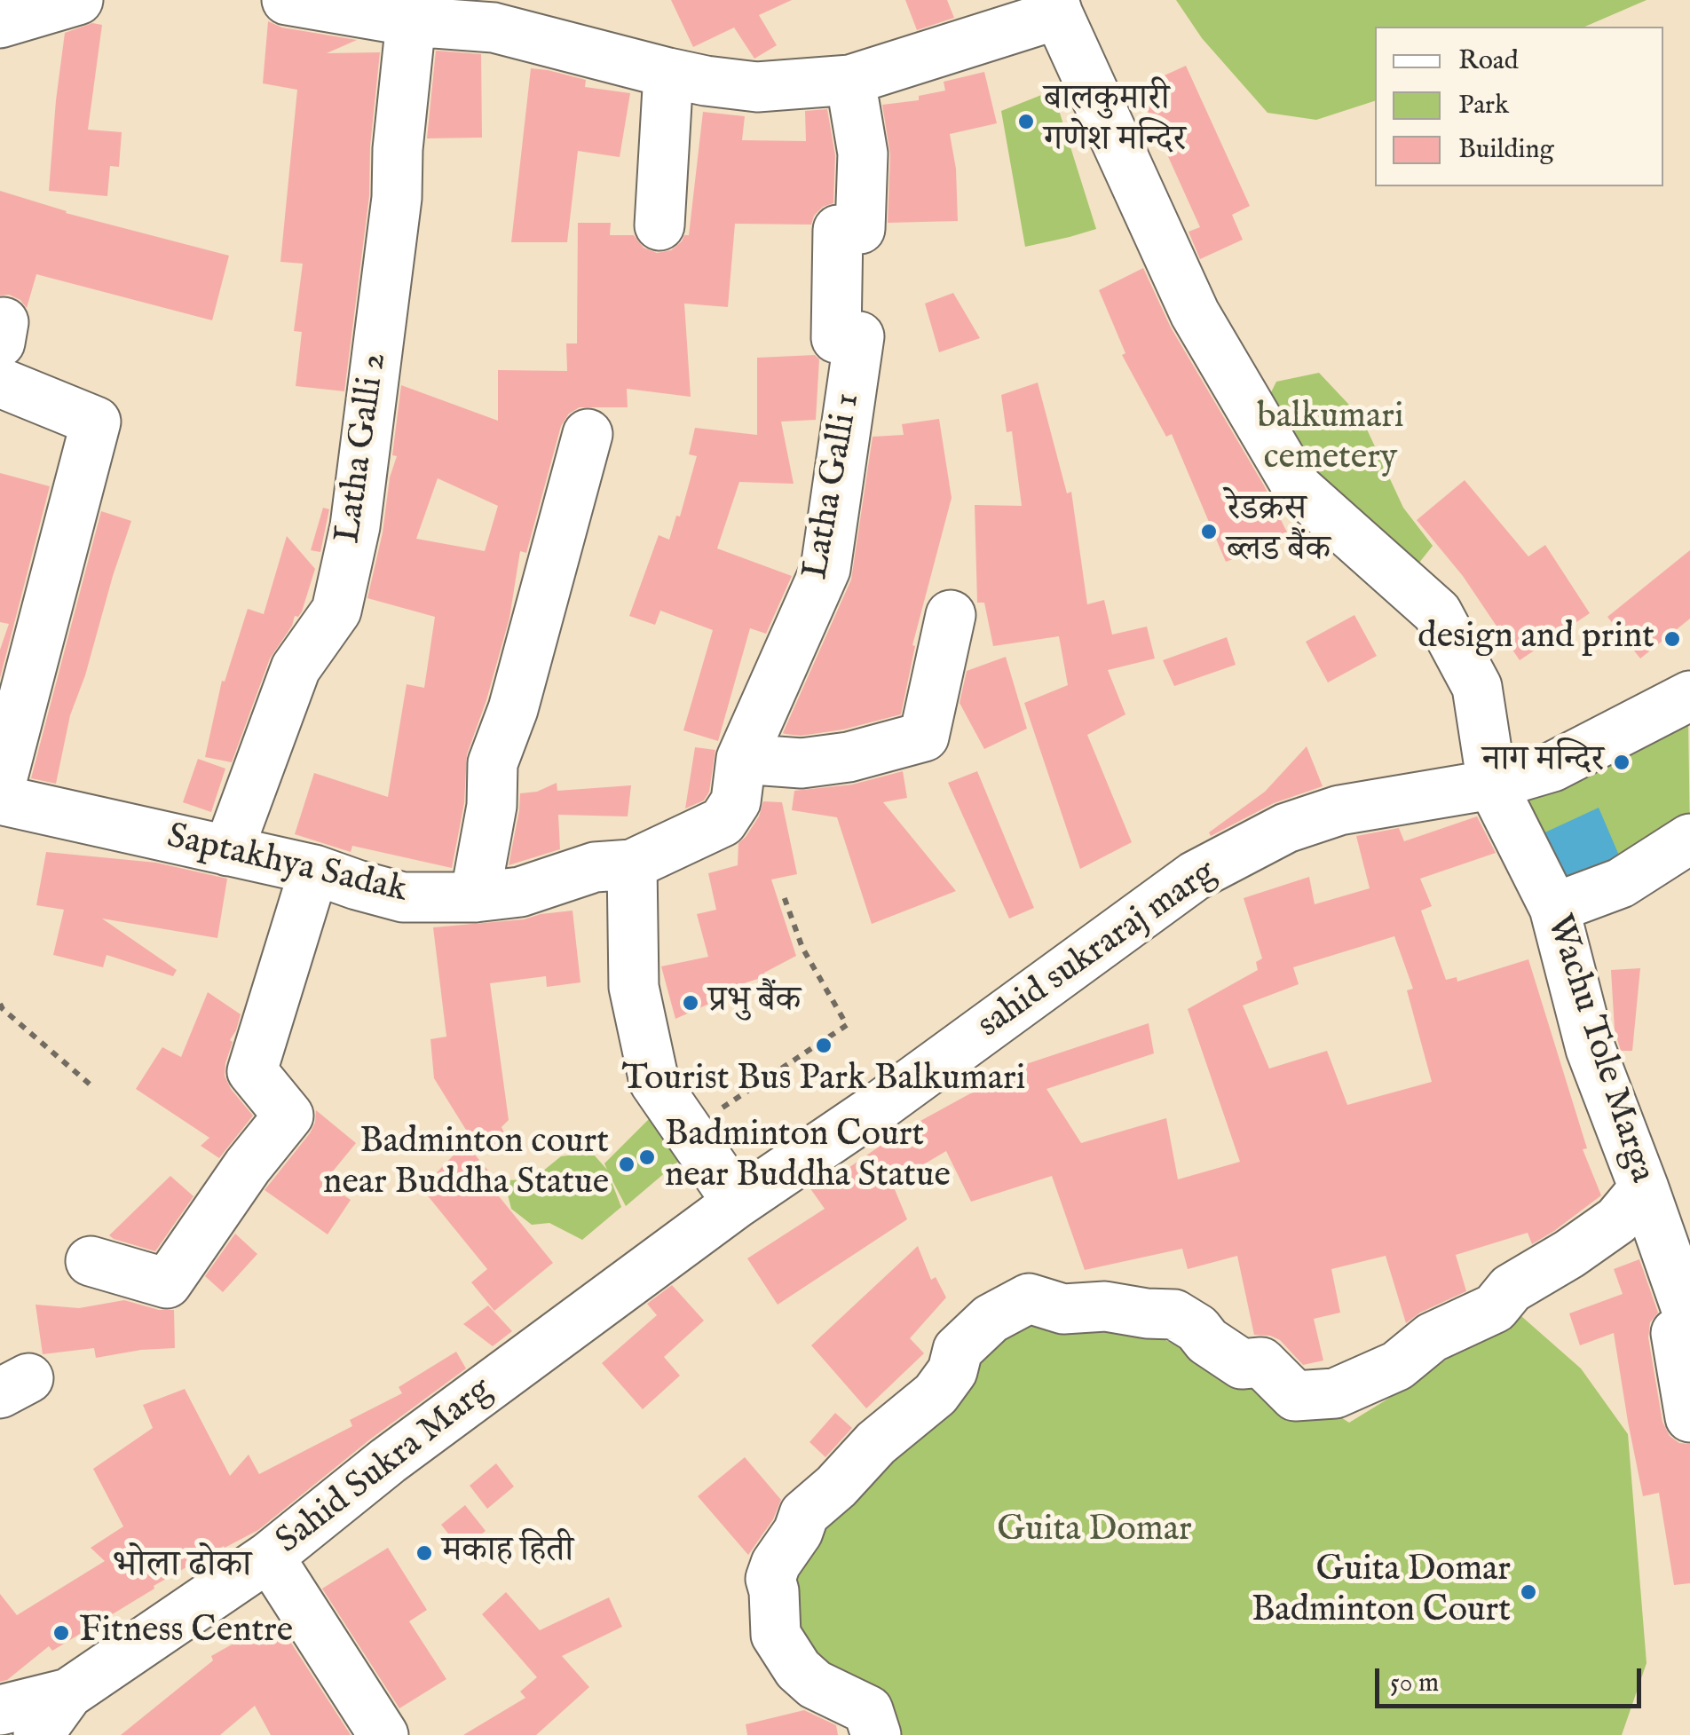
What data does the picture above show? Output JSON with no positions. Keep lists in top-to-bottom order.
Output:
{
  "streets": {
    "street": [
      "Latha Galli 2",
      "Latha Galli 1",
      "Saptakhya Sadak",
      "sahid sukraraj marg",
      "Wachu Tole Marga",
      "Sahid Sukra Marg"
    ]
  },
  "crossings": [
    ["Latha Galli 2", "Saptakhya Sadak"],
    ["Latha Galli 1", "Saptakhya Sadak"],
    ["sahid sukraraj marg", "Wachu Tole Marga"],
    ["sahid sukraraj marg", "Sahid Sukra Marg"]
  ],
  "districts": ["भोला ढोका"],
  "parks": ["balkumari cemetery", "Guita Domar"],
  "places": [
    "बालकुमारी गणेश मन्दिर",
    "रेडक्रस ब्लड बैंक",
    "design and print",
    "नाग मन्दिर",
    "प्रभु बैंक",
    "Tourist Bus Park Balkumari",
    "Badminton Court near Buddha Statue",
    "Badminton court near Buddha Statue",
    "मकाह हिती",
    "Guita Domar Badminton Court",
    "Fitness Centre"
  ],
  "legend": ["Road", "Park", "Building"],
  "scale_bar": "50 m"
}
